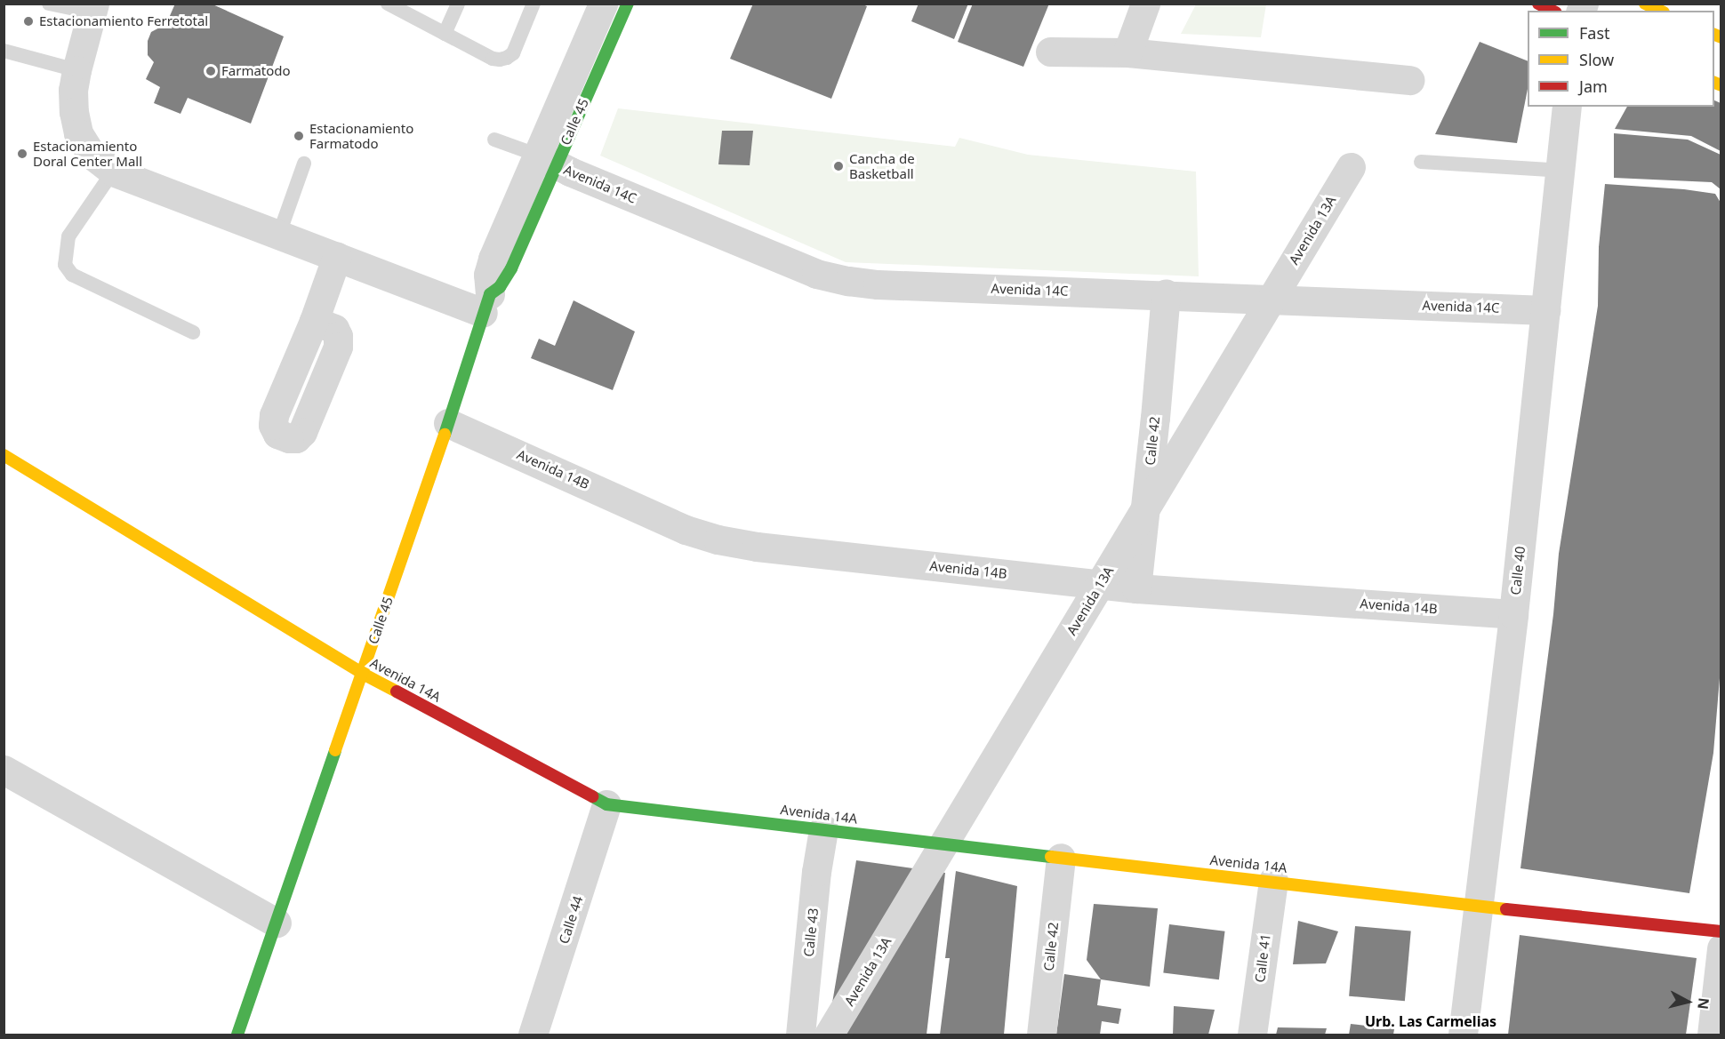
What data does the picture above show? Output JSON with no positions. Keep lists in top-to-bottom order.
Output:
{
  "streets": {
    "street": [
      "Calle 45",
      "Avenida 14C",
      "Avenida 13A",
      "Calle 42",
      "Avenida 14B",
      "Calle 40",
      "Avenida 14A",
      "Calle 44",
      "Calle 43",
      "Calle 41"
    ]
  },
  "crossings": [
    ["Calle 45", "Avenida 14C"],
    ["Calle 45", "Avenida 14B"],
    ["Calle 45", "Avenida 14A"],
    ["Avenida 14C", "Calle 42"],
    ["Avenida 14C", "Calle 40"],
    ["Calle 42", "Avenida 14B"],
    ["Calle 42", "Avenida 14A"],
    ["Avenida 14B", "Calle 40"],
    ["Calle 40", "Avenida 14A"],
    ["Avenida 14A", "Calle 44"],
    ["Avenida 14A", "Calle 43"],
    ["Avenida 14A", "Calle 41"]
  ],
  "districts": ["Urb. Las Carmelias"],
  "places": [
    "Estacionamiento Ferretotal",
    "Farmatodo",
    "Estacionamiento Farmatodo",
    "Estacionamiento Doral Center Mall",
    "Cancha de Basketball"
  ],
  "legend": ["Fast", "Slow", "Jam"],
  "north": "right"
}
